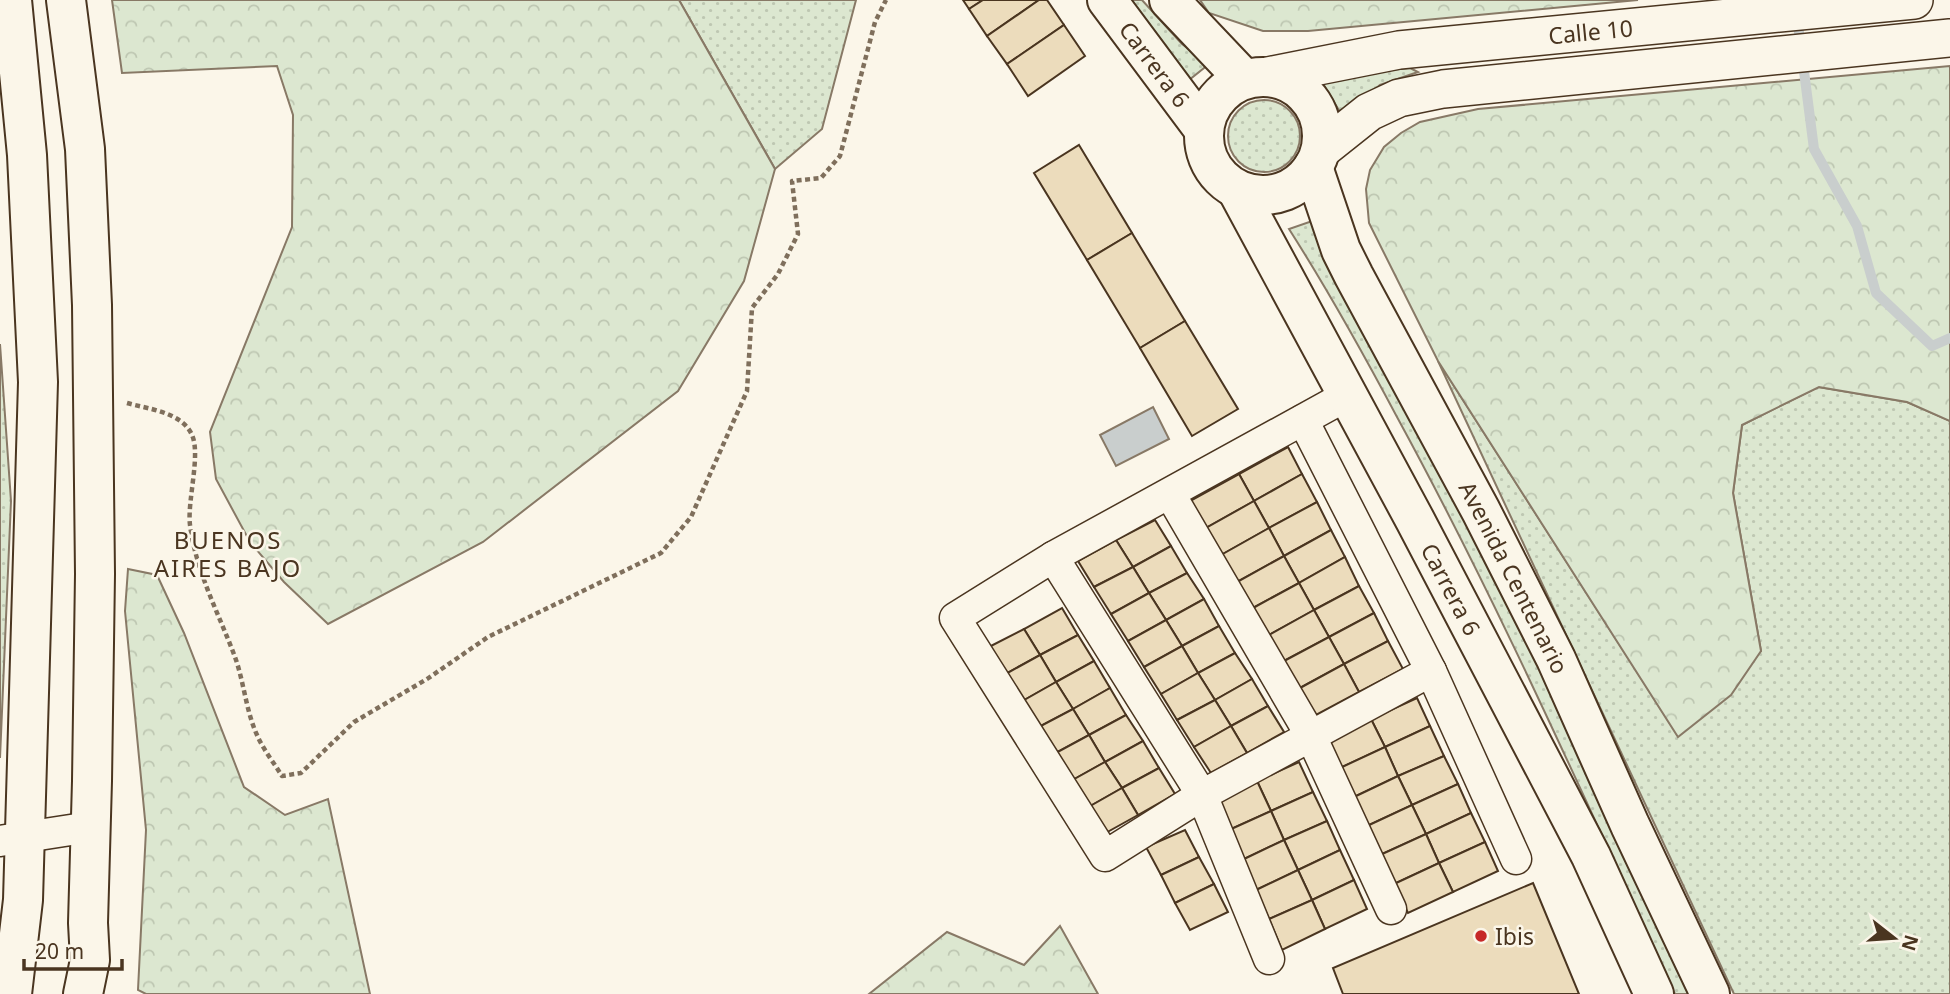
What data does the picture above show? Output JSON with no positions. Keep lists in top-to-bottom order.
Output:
{
  "streets": {
    "main road": ["Carrera 6", "Avenida Centenario"],
    "street": ["Calle 10"]
  },
  "crossings": [
    ["Calle 10", "Carrera 6"],
    ["Calle 10", "Avenida Centenario"],
    ["Carrera 6", "Avenida Centenario"]
  ],
  "districts": ["BUENOS AIRES BAJO"],
  "places": ["Ibis"],
  "scale_bar": "20 m",
  "north": "right"
}
